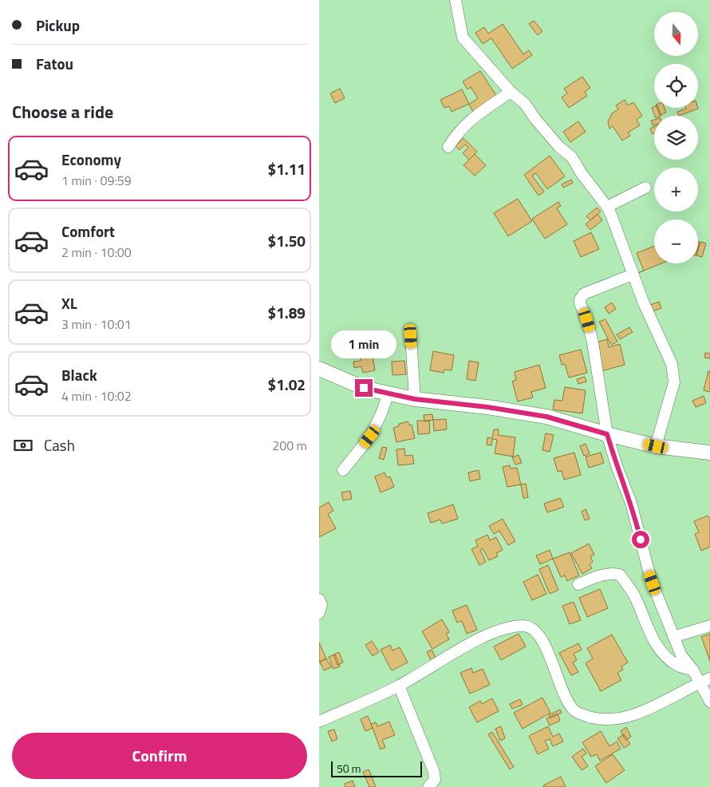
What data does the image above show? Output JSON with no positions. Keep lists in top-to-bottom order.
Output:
{
  "scale_bar": "50 m",
  "north": "bottom",
  "page": {
    "banner": ["Pickup", "Fatou"],
    "map_buttons": ["+", "−"],
    "heading": "Choose a ride",
    "list": [
      {
        "name": "Economy",
        "note": "1 min · 09:59",
        "value": "$1.11"
      },
      {
        "name": "Comfort",
        "note": "2 min · 10:00",
        "value": "$1.50"
      },
      {
        "name": "XL",
        "note": "3 min · 10:01",
        "value": "$1.89"
      },
      {
        "name": "Black",
        "note": "4 min · 10:02",
        "value": "$1.02"
      }
    ],
    "bubble": "1 min",
    "pay": ["Cash", "200 m"],
    "buttons": "Confirm",
    "scale": "50 m"
  }
}
